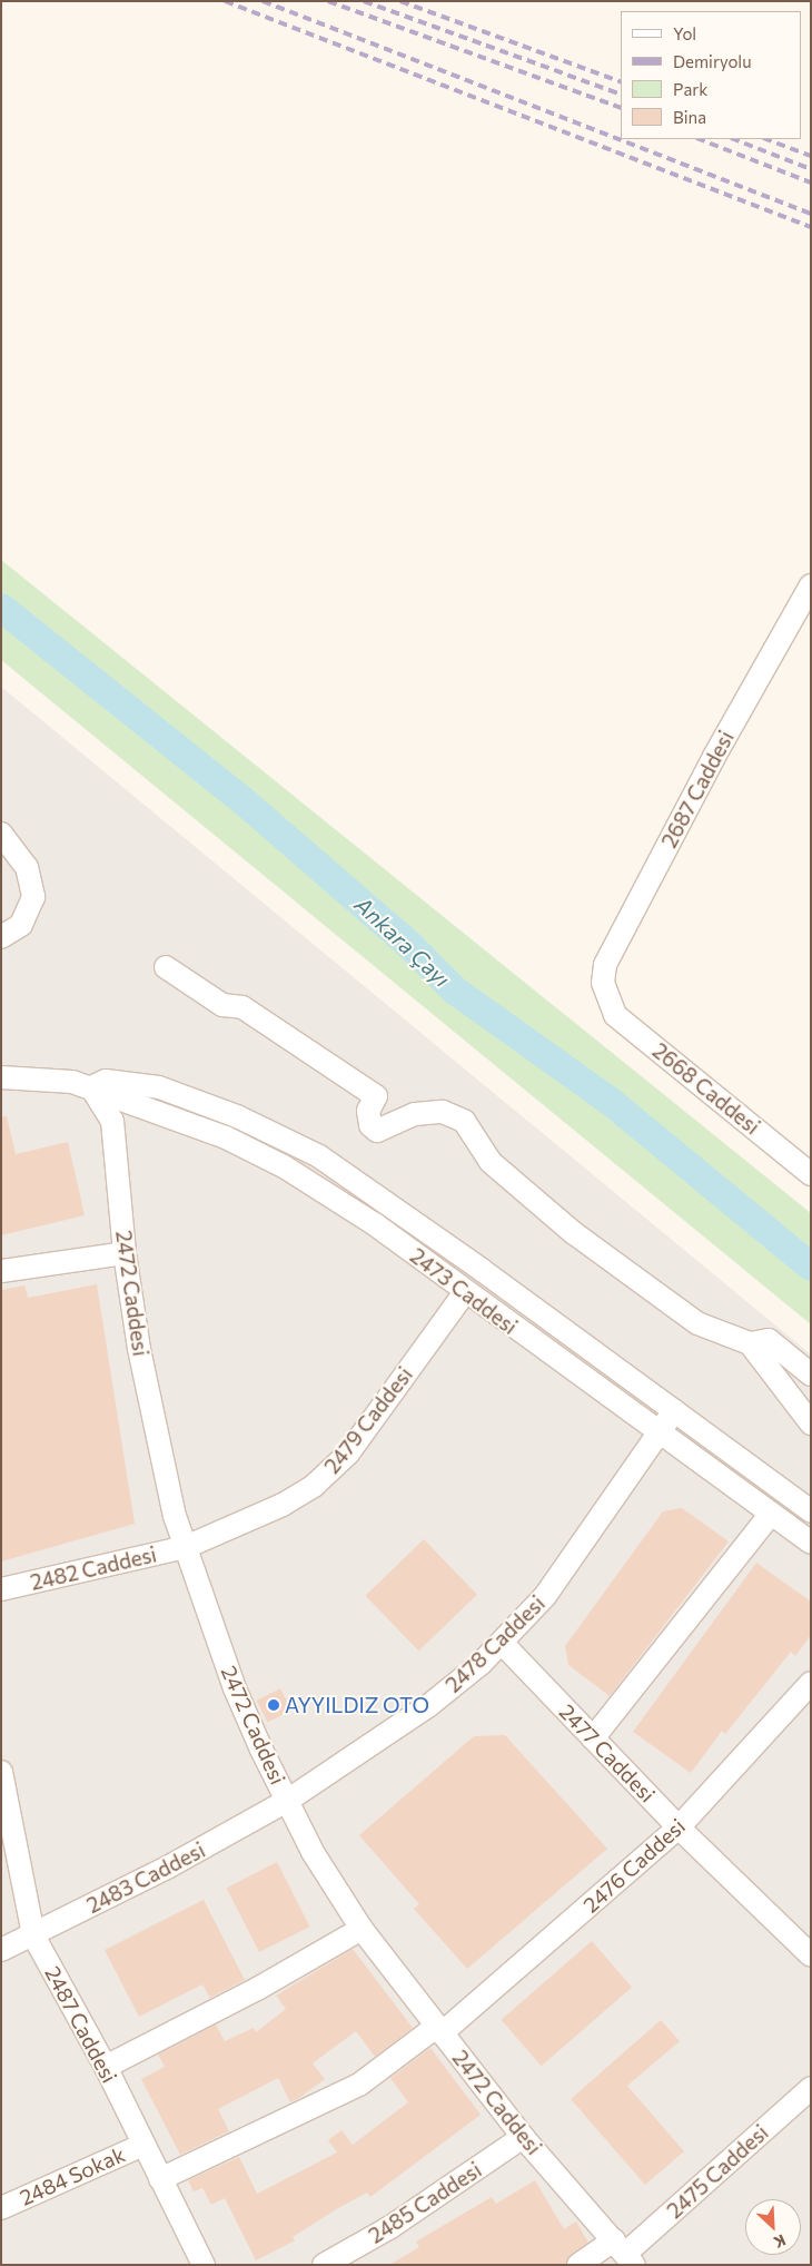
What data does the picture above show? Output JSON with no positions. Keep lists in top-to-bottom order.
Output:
{
  "streets": {
    "street": [
      "2687 Caddesi",
      "2668 Caddesi",
      "2473 Caddesi",
      "2472 Caddesi",
      "2479 Caddesi",
      "2482 Caddesi",
      "2478 Caddesi",
      "2477 Caddesi",
      "2476 Caddesi",
      "2483 Caddesi",
      "2487 Caddesi",
      "2475 Caddesi",
      "2484 Sokak",
      "2485 Caddesi"
    ]
  },
  "crossings": [
    ["2687 Caddesi", "2668 Caddesi"],
    ["2473 Caddesi", "2472 Caddesi"],
    ["2473 Caddesi", "2479 Caddesi"],
    ["2473 Caddesi", "2478 Caddesi"],
    ["2472 Caddesi", "2479 Caddesi"],
    ["2472 Caddesi", "2482 Caddesi"],
    ["2472 Caddesi", "2478 Caddesi"],
    ["2472 Caddesi", "2476 Caddesi"],
    ["2472 Caddesi", "2483 Caddesi"],
    ["2472 Caddesi", "2475 Caddesi"],
    ["2472 Caddesi", "2485 Caddesi"],
    ["2479 Caddesi", "2482 Caddesi"],
    ["2478 Caddesi", "2477 Caddesi"],
    ["2478 Caddesi", "2483 Caddesi"],
    ["2477 Caddesi", "2476 Caddesi"],
    ["2476 Caddesi", "2487 Caddesi"],
    ["2483 Caddesi", "2487 Caddesi"],
    ["2487 Caddesi", "2484 Sokak"]
  ],
  "water": ["Ankara Çayı"],
  "places": ["AYYILDIZ OTO"],
  "legend": [
    "Yol",
    "Demiryolu",
    "Park",
    "Bina"
  ],
  "north": "bottom right"
}
